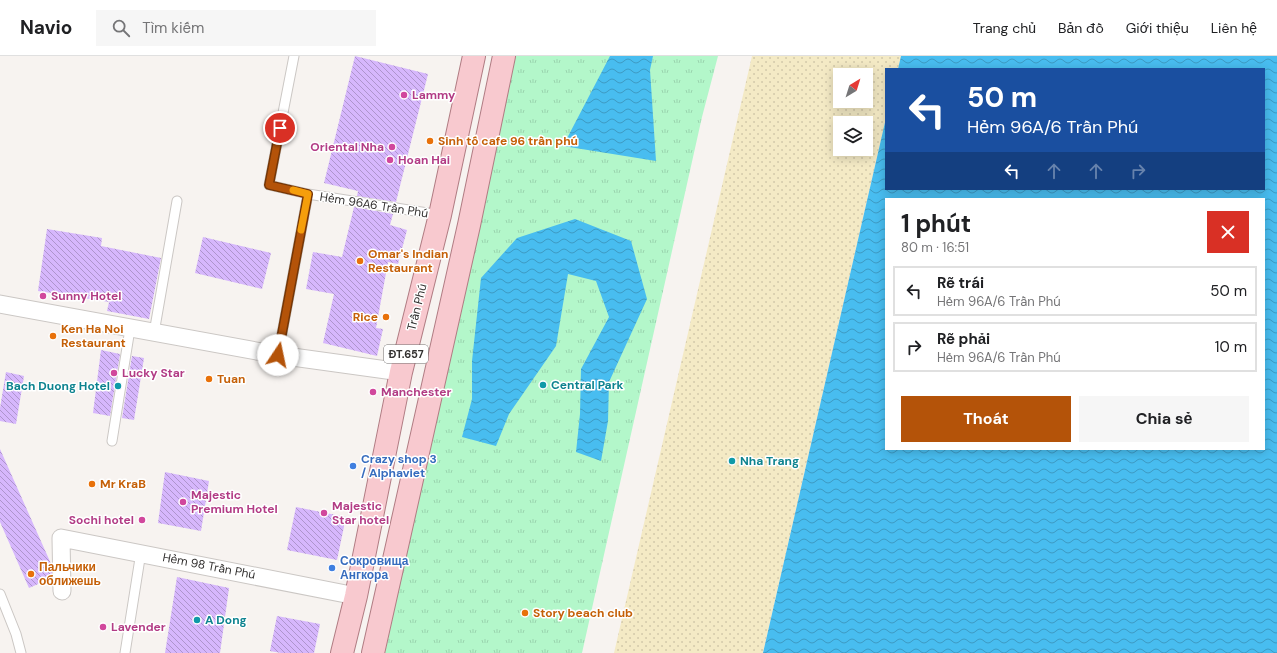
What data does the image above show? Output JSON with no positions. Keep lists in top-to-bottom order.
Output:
{
  "streets": {
    "main road": ["Trần Phú", "ĐT.657"],
    "street": ["Hẻm 98 Trần Phú"],
    "lane": ["Hẻm 96A6 Trần Phú"]
  },
  "crossings": [
    ["Hẻm 96A6 Trần Phú", "Trần Phú"],
    ["Trần Phú", "Hẻm 98 Trần Phú"]
  ],
  "places": [
    "Lammy",
    "Sinh tố cafe 96 trần phú",
    "Oriental Nha",
    "Hoan Hai",
    "Omar's Indian Restaurant",
    "Sunny Hotel",
    "Rice",
    "Ken Ha Noi Restaurant",
    "Lucky Star",
    "Tuan",
    "Central Park",
    "Bach Duong Hotel",
    "Manchester",
    "Nha Trang",
    "Crazy shop 3 / Alphaviet",
    "Mr KraB",
    "Majestic Premium Hotel",
    "Majestic Star hotel",
    "Sochi hotel",
    "Сокровища Ангкора",
    "Пальчики оближешь",
    "Story beach club",
    "A Dong",
    "Lavender"
  ],
  "north": "top right",
  "page": {
    "header": "Navio",
    "search": "Tìm kiếm",
    "nav": [
      "Trang chủ",
      "Bản đồ",
      "Giới thiệu",
      "Liên hệ"
    ],
    "turn": ["50 m", "Hẻm 96A/6 Trần Phú"],
    "heading": ["1 phút", "80 m · 16:51"],
    "list": [
      {
        "name": "Rẽ trái",
        "note": "Hẻm 96A/6 Trần Phú",
        "value": "50 m"
      },
      {
        "name": "Rẽ phải",
        "note": "Hẻm 96A/6 Trần Phú",
        "value": "10 m"
      }
    ],
    "buttons": ["Thoát", "Chia sẻ"]
  }
}
